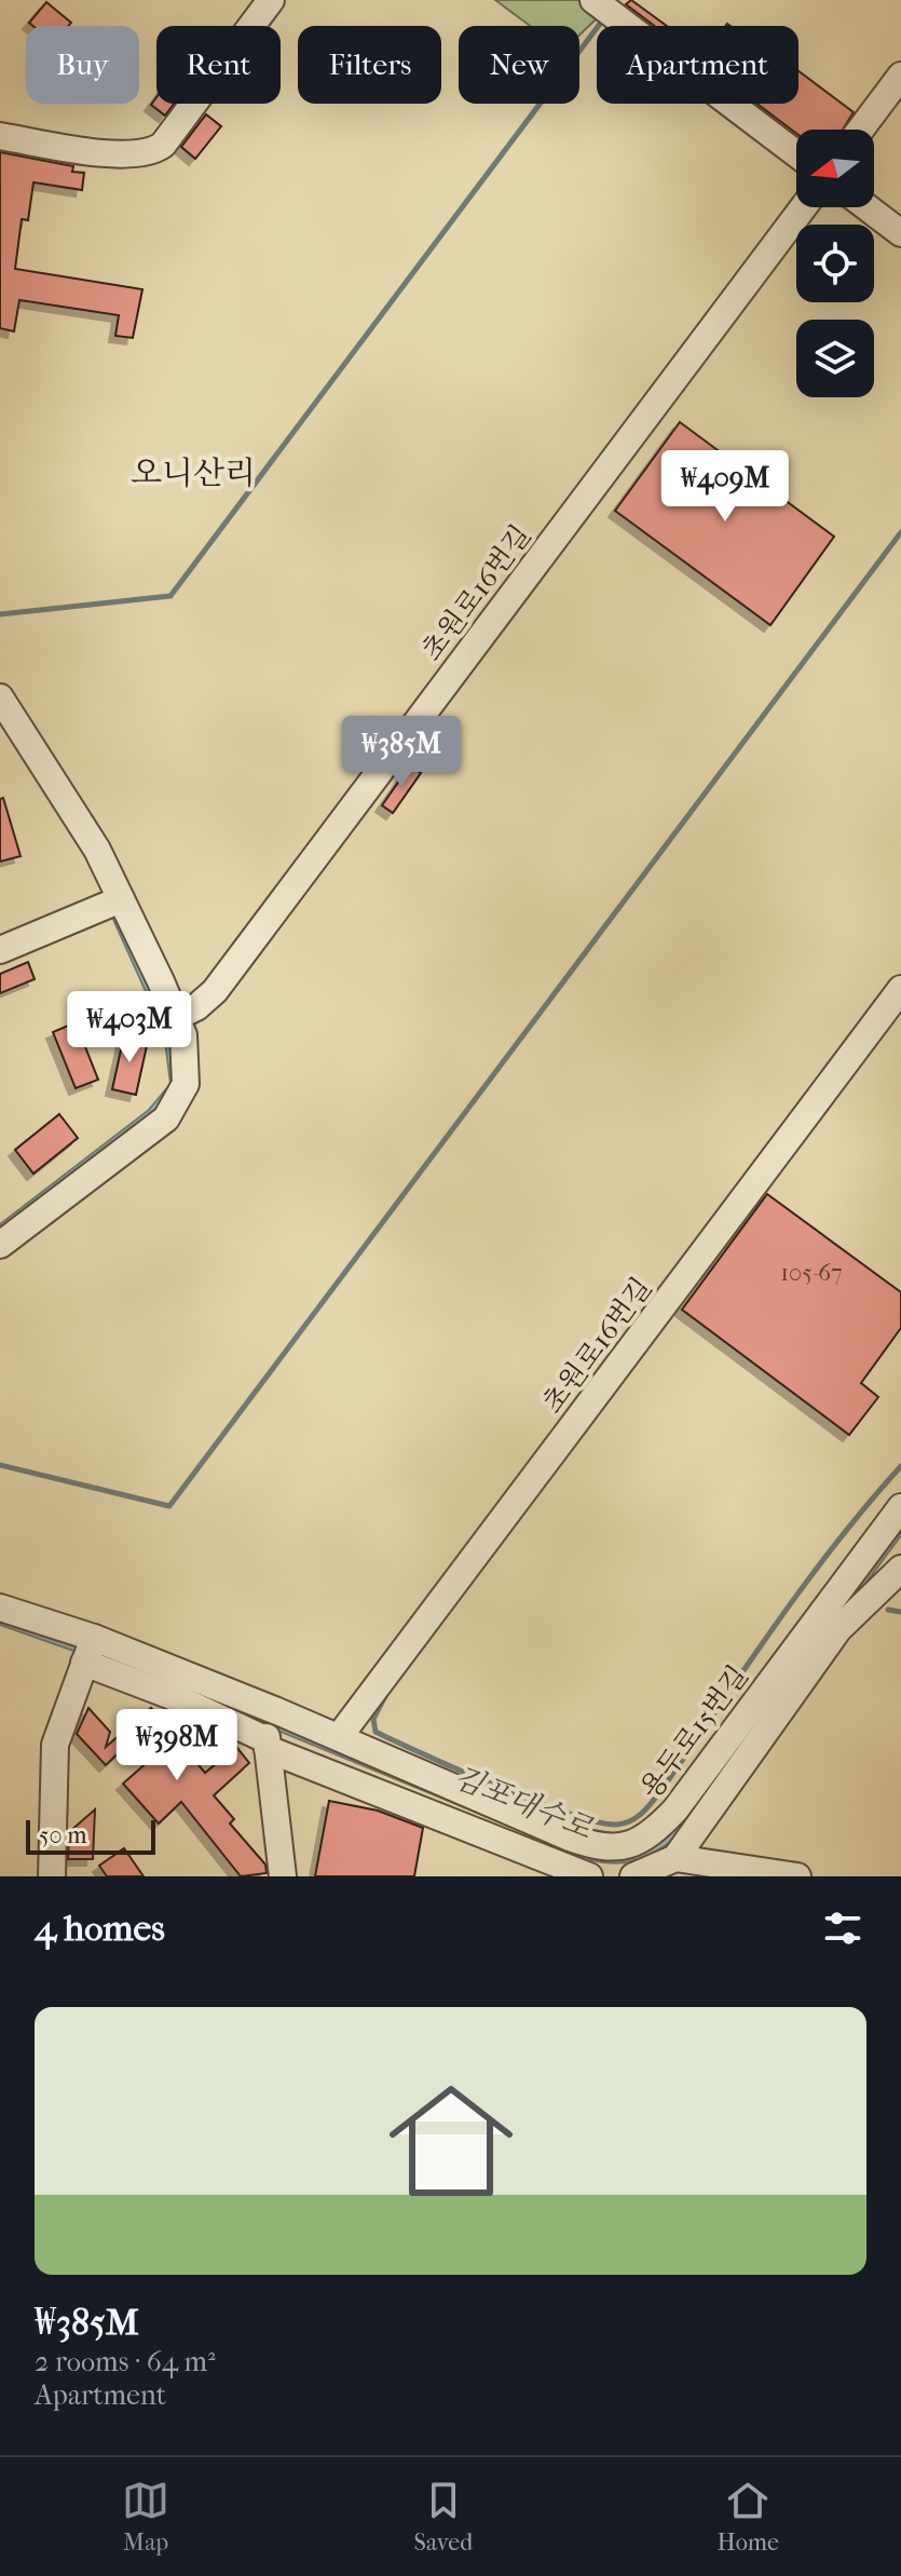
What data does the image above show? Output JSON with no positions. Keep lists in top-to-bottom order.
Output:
{
  "streets": {
    "lane": ["초원로16번길", "용두로15번길"]
  },
  "crossings": [
    ["초원로16번길", "용두로15번길"]
  ],
  "districts": ["오니산리"],
  "water": ["김포대수로"],
  "house_numbers": ["105-67"],
  "scale_bar": "50 m",
  "north": "left",
  "page": {
    "chip": [
      "Buy",
      "Rent",
      "Filters",
      "New",
      "Apartment"
    ],
    "price": [
      "₩409M",
      "₩385M",
      "₩403M",
      "₩398M"
    ],
    "scale": "50 m",
    "heading": "4 homes",
    "list": [
      {
        "name": "₩385M",
        "note": "2 rooms · 64 m² · Apartment"
      }
    ],
    "tabs": ["Map", "Saved", "Home"]
  }
}
